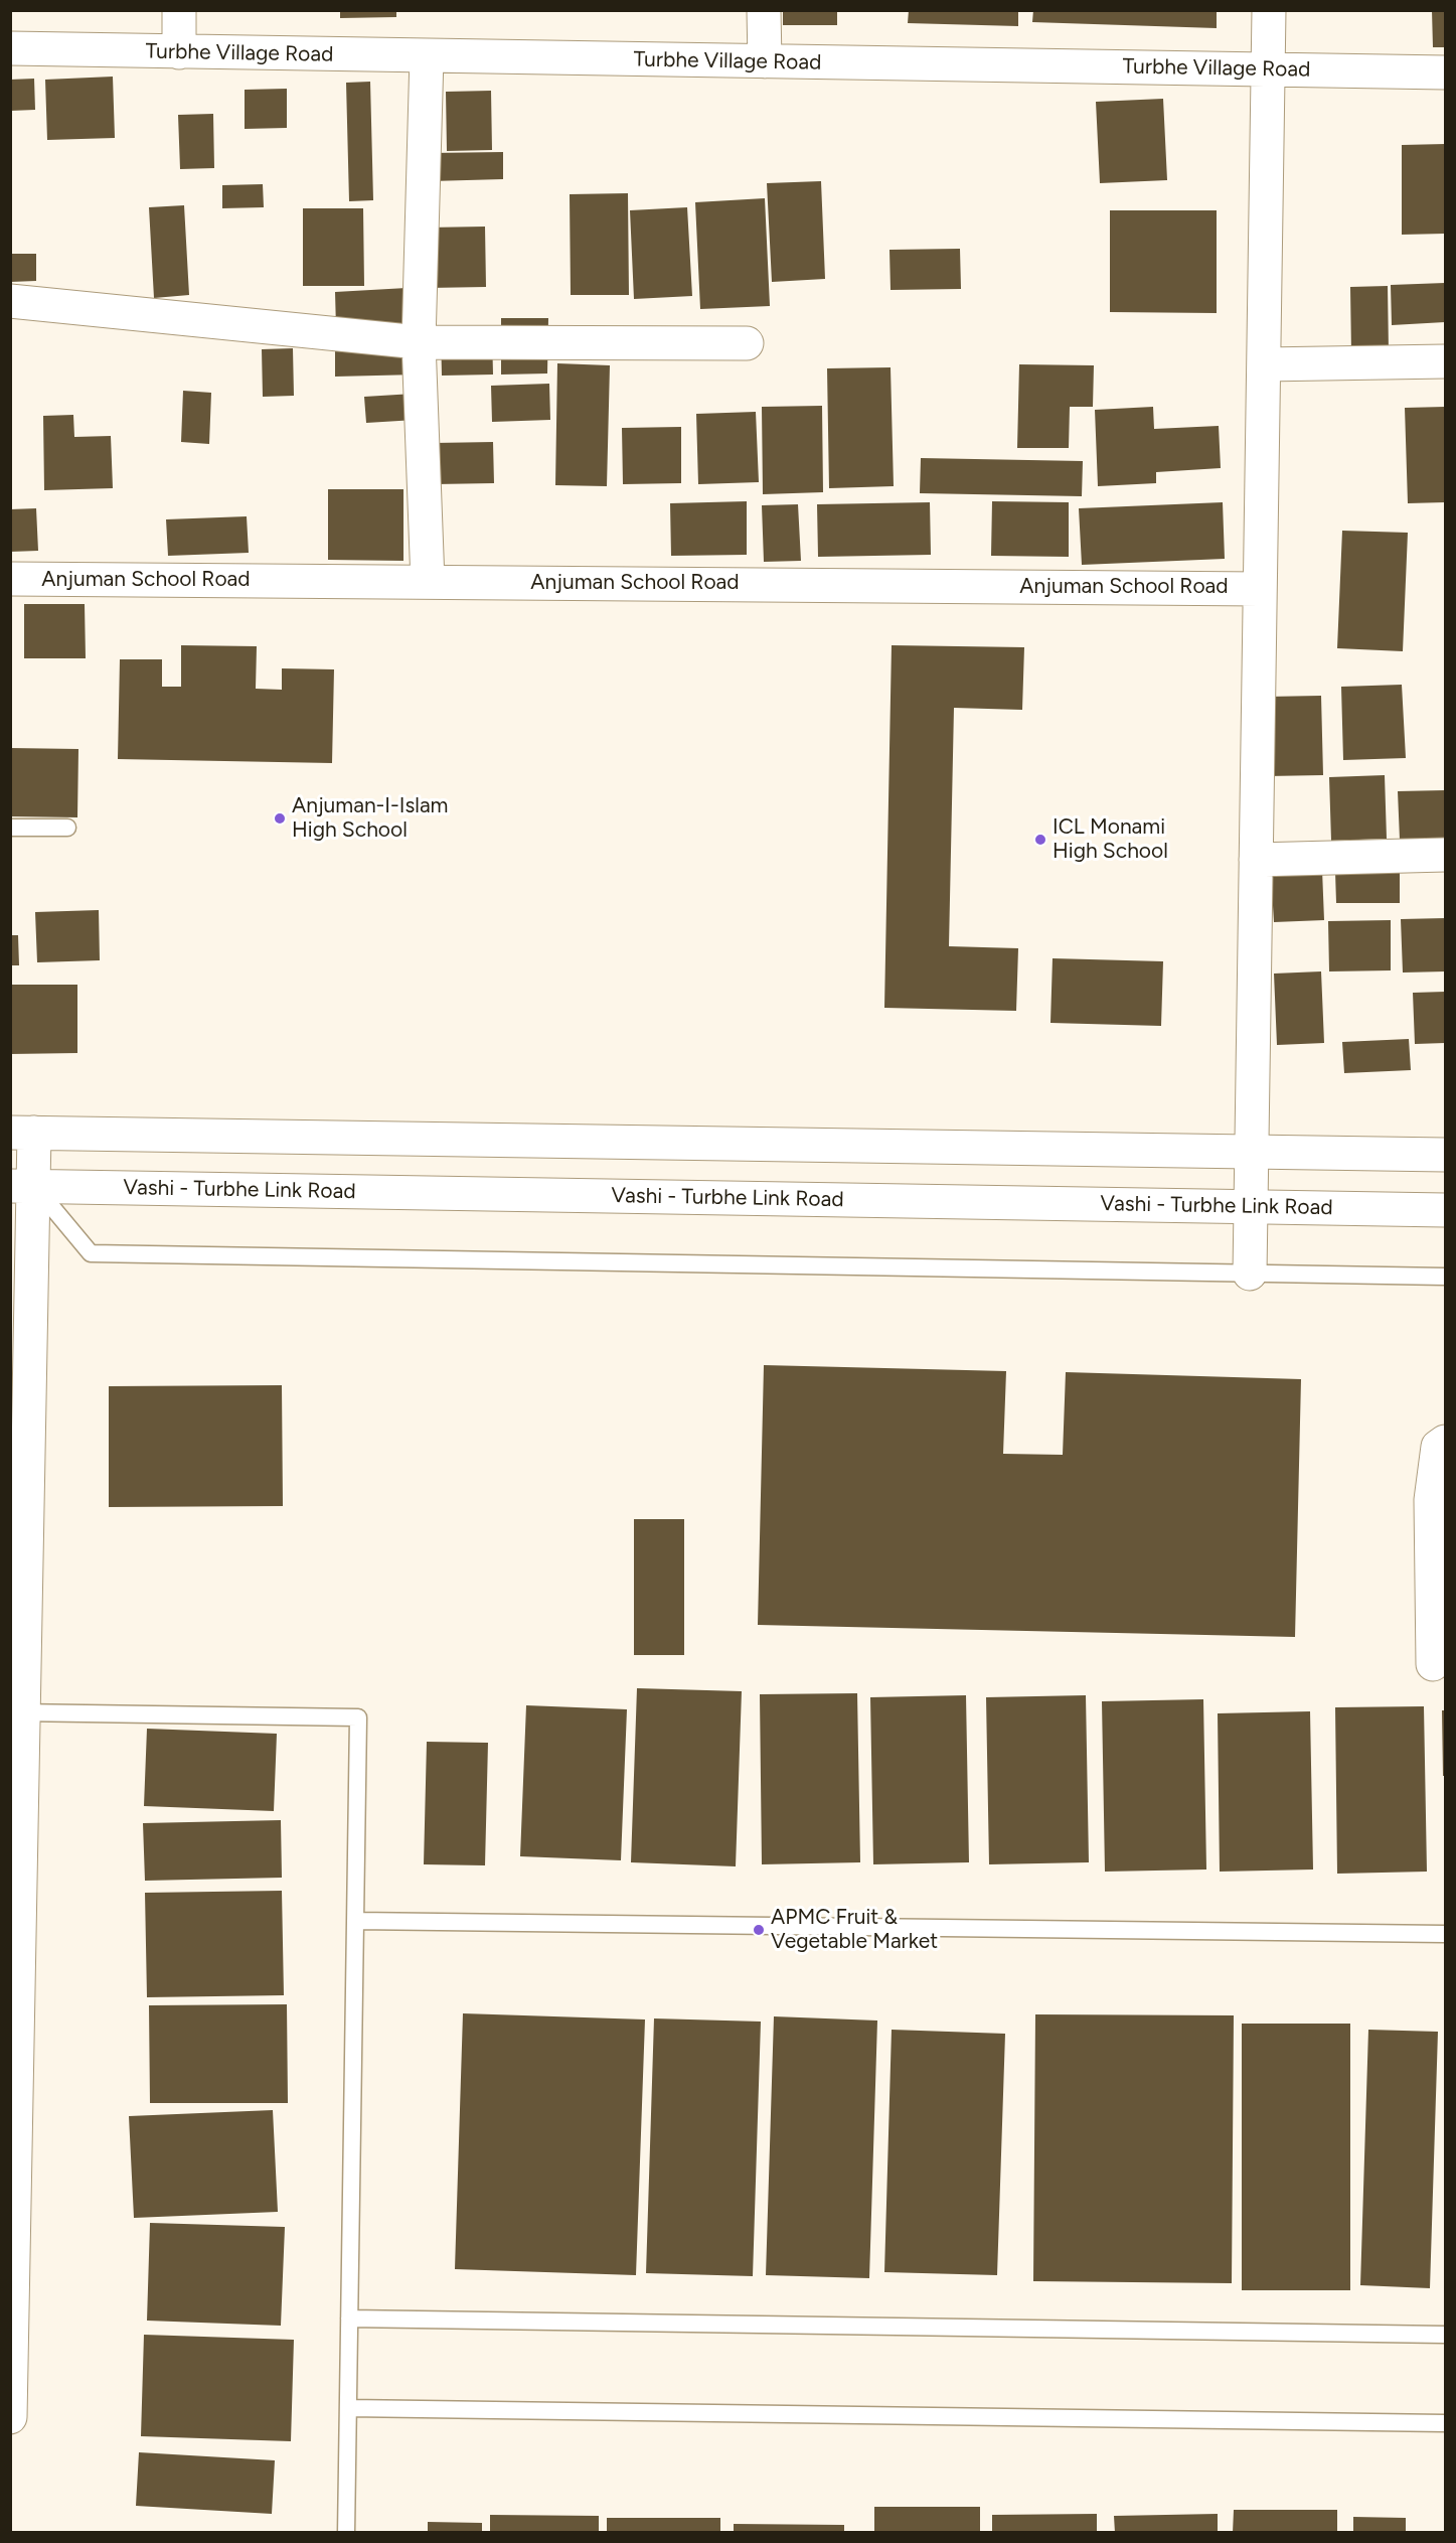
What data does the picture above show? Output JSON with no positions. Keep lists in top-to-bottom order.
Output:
{
  "streets": {
    "street": ["Turbhe Village Road", "Anjuman School Road", "Vashi - Turbhe Link Road"]
  },
  "places": ["Anjuman-I-Islam High School", "ICL Monami High School", "APMC Fruit & Vegetable Market"]
}
